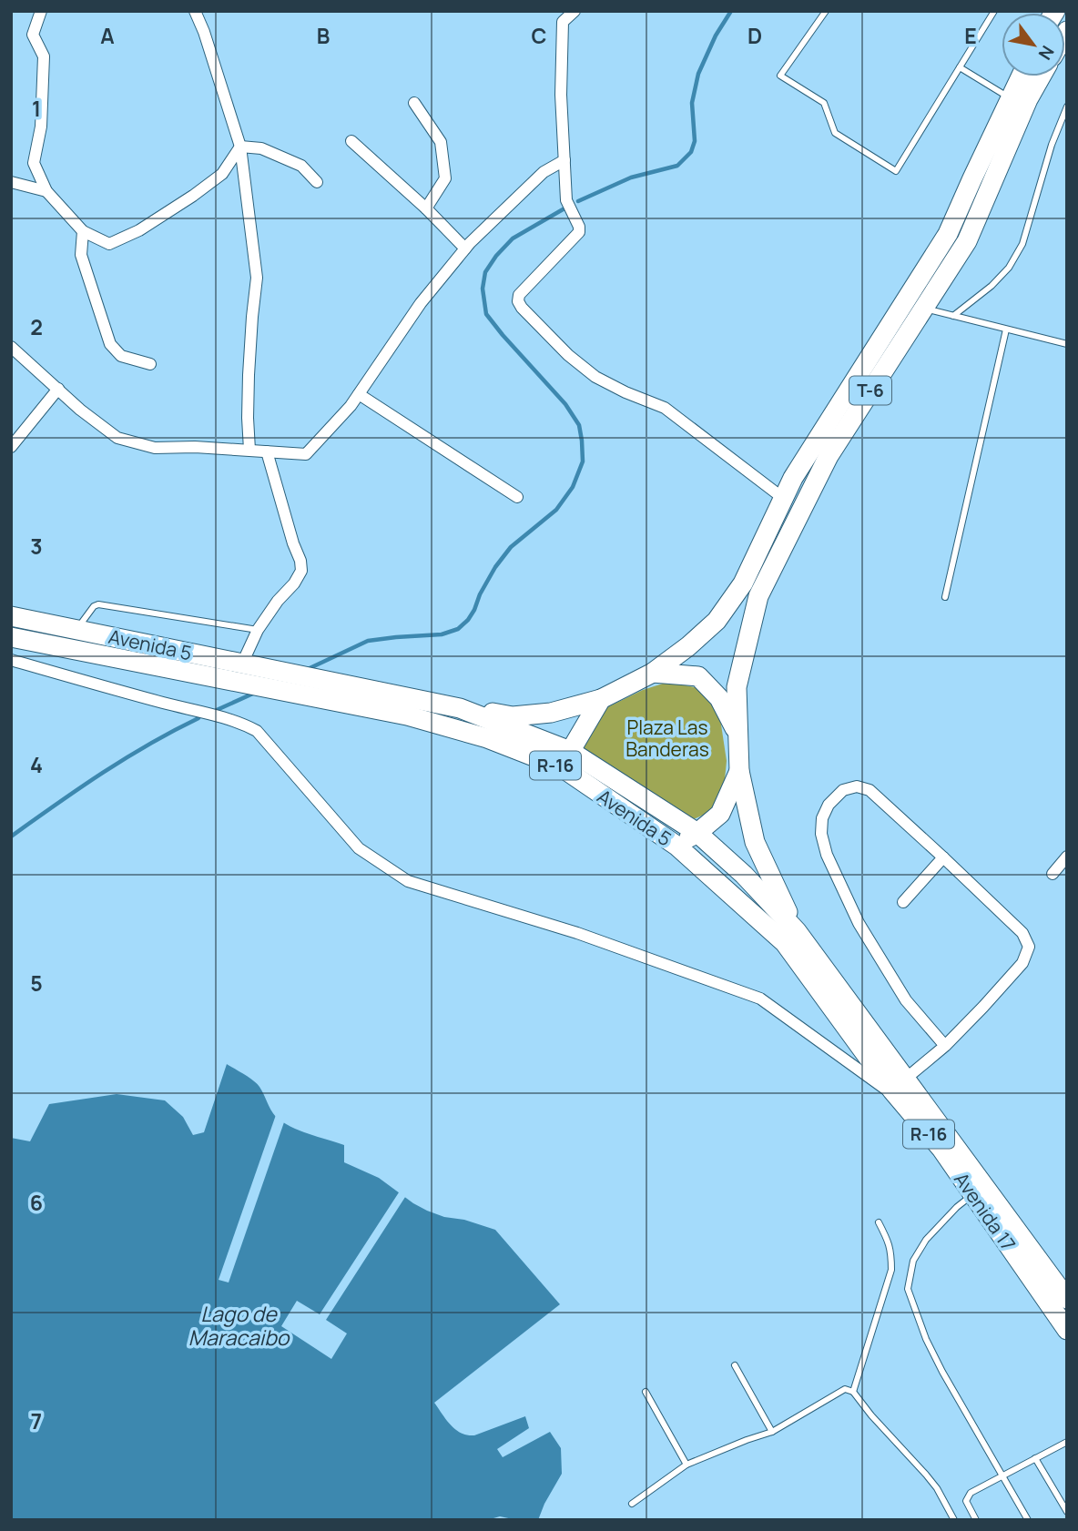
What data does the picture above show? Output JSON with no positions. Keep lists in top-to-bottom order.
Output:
{
  "streets": {
    "main road": [
      "T-6",
      "Avenida 5",
      "R-16",
      "Avenida 17"
    ]
  },
  "crossings": [
    ["T-6", "Avenida 5"],
    ["Avenida 5", "Avenida 17"]
  ],
  "water": ["Lago de Maracaibo"],
  "parks": ["Plaza Las Banderas"],
  "north": "bottom right",
  "grid": {
    "columns": [
      "A",
      "B",
      "C",
      "D",
      "E"
    ],
    "rows": [
      "1",
      "2",
      "3",
      "4",
      "5",
      "6",
      "7"
    ]
  }
}
